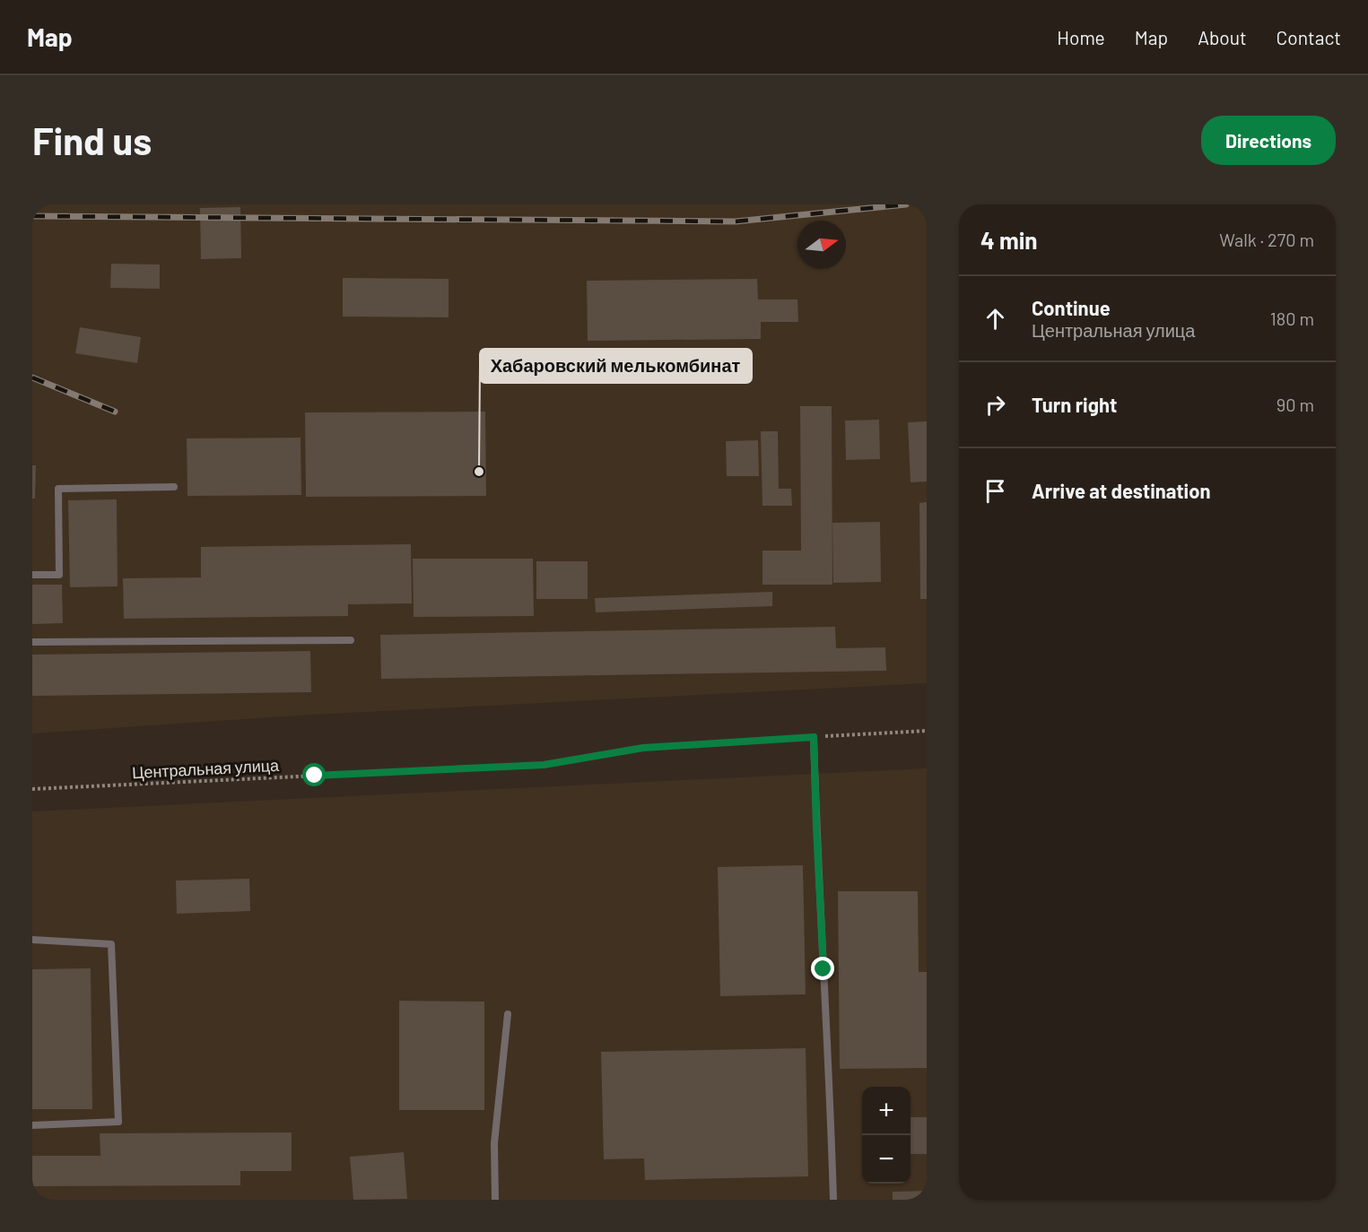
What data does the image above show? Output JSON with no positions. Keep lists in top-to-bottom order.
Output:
{
  "streets": {
    "path": ["Центральная улица"]
  },
  "places": ["Хабаровский мелькомбинат"],
  "north": "right",
  "page": {
    "header": "Map",
    "nav": [
      "Home",
      "Map",
      "About",
      "Contact"
    ],
    "buttons": "Directions",
    "title": "Find us",
    "heading": ["4 min", "Walk · 270 m"],
    "list": [
      ["Continue", "Центральная улица", "180 m"],
      ["Turn right", "90 m"],
      "Arrive at destination"
    ],
    "map_buttons": ["+", "−"]
  }
}
